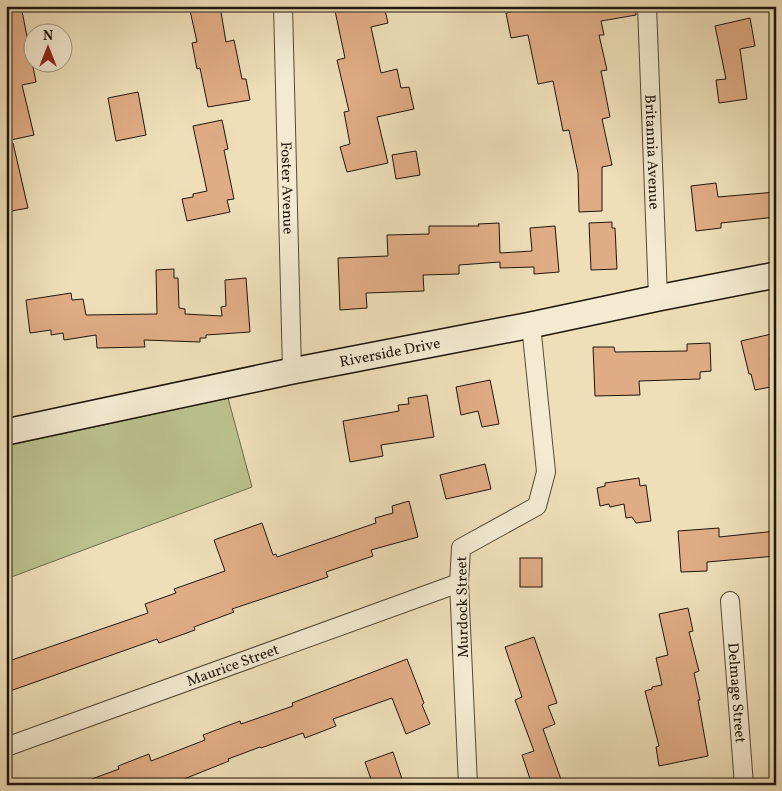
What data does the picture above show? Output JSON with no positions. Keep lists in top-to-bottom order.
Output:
{
  "streets": {
    "main road": ["Riverside Drive"],
    "street": [
      "Britannia Avenue",
      "Foster Avenue",
      "Murdock Street",
      "Maurice Street",
      "Delmage Street"
    ]
  },
  "crossings": [
    ["Britannia Avenue", "Riverside Drive"],
    ["Foster Avenue", "Riverside Drive"],
    ["Riverside Drive", "Murdock Street"],
    ["Murdock Street", "Maurice Street"]
  ],
  "north": "top"
}
